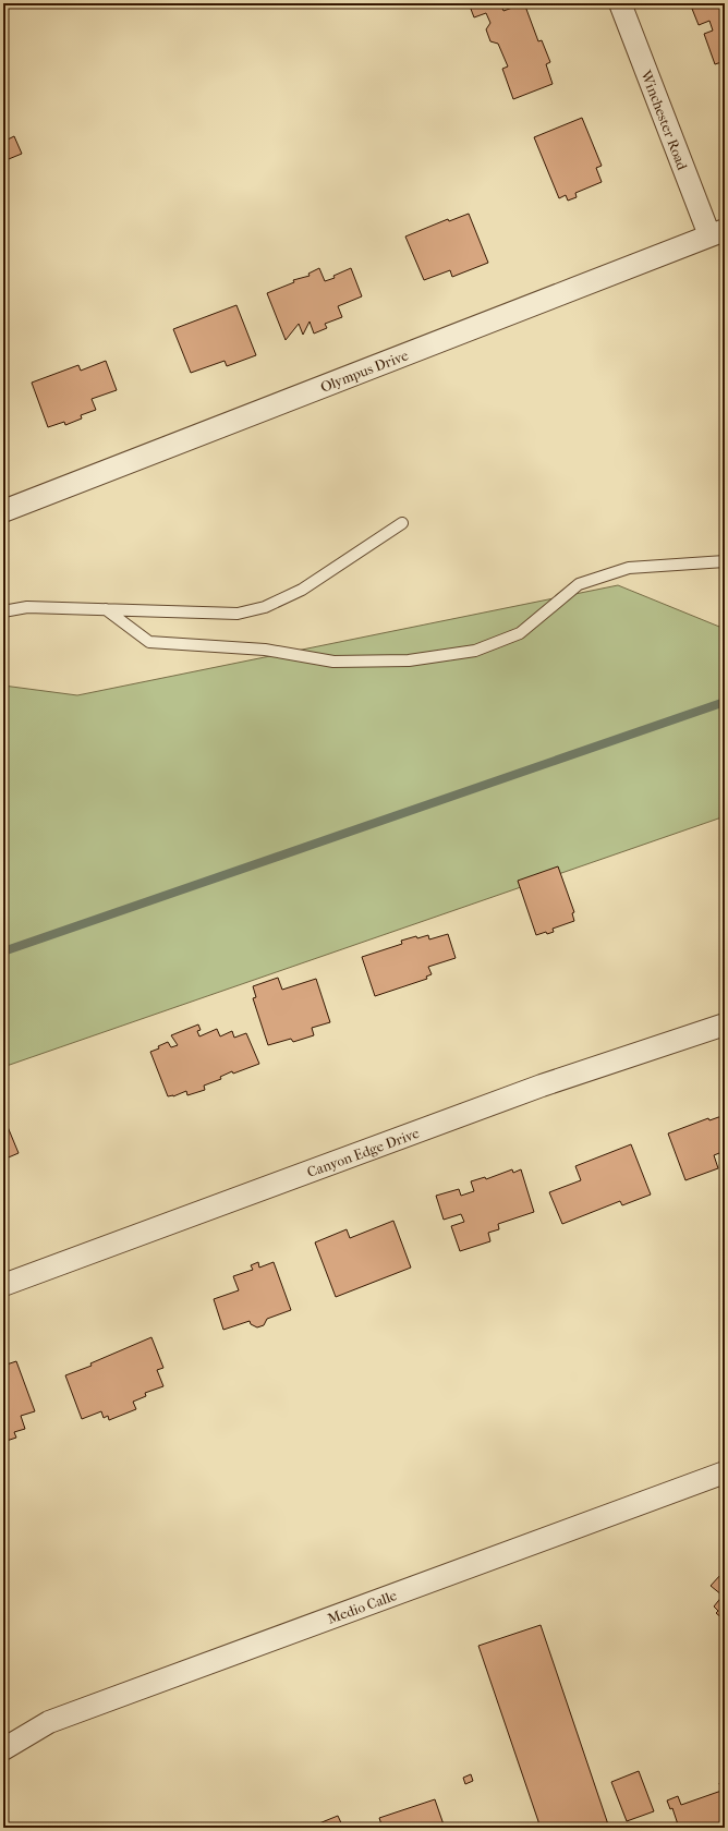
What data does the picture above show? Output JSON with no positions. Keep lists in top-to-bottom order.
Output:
{
  "streets": {
    "street": [
      "Winchester Road",
      "Olympus Drive",
      "Canyon Edge Drive",
      "Medio Calle"
    ]
  },
  "crossings": [
    ["Winchester Road", "Olympus Drive"]
  ]
}
